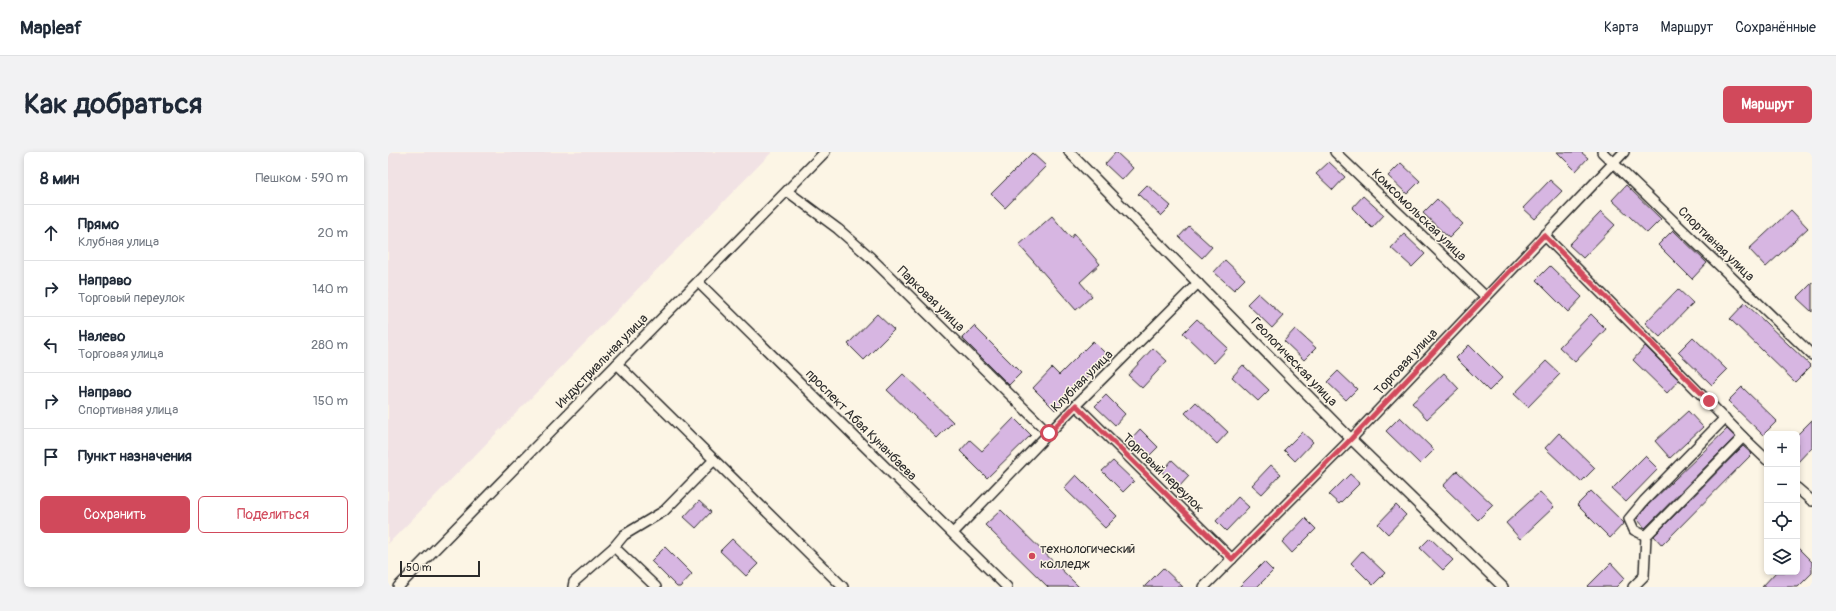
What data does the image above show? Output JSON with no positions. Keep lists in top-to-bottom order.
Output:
{
  "streets": {
    "street": [
      "Комсомольская улица",
      "Спортивная улица",
      "Парковая улица",
      "Индустриальная улица",
      "Геологическая улица",
      "Торговая улица",
      "Клубная улица",
      "проспект Абая Кунанбаева",
      "Торговый переулок"
    ]
  },
  "crossings": [
    ["Комсомольская улица", "Торговая улица"],
    ["Спортивная улица", "Торговая улица"],
    ["Парковая улица", "Индустриальная улица"],
    ["Парковая улица", "Клубная улица"],
    ["Индустриальная улица", "проспект Абая Кунанбаева"],
    ["Геологическая улица", "Торговая улица"],
    ["Геологическая улица", "Клубная улица"],
    ["Торговая улица", "Торговый переулок"],
    ["Клубная улица", "проспект Абая Кунанбаева"],
    ["Клубная улица", "Торговый переулок"]
  ],
  "places": ["технологический колледж"],
  "scale_bar": "50 m",
  "page": {
    "header": "Mapleaf",
    "nav": ["Карта", "Маршрут", "Сохранённые"],
    "buttons": [
      "Маршрут",
      ["Сохранить", "Поделиться"]
    ],
    "title": "Как добраться",
    "heading": ["8 мин", "Пешком · 590 m"],
    "list": [
      ["Прямо", "Клубная улица", "20 m"],
      ["Направо", "Торговый переулок", "140 m"],
      ["Налево", "Торговая улица", "280 m"],
      ["Направо", "Спортивная улица", "150 m"],
      "Пункт назначения"
    ],
    "map_buttons": ["+", "−"],
    "scale": "50 m"
  }
}
